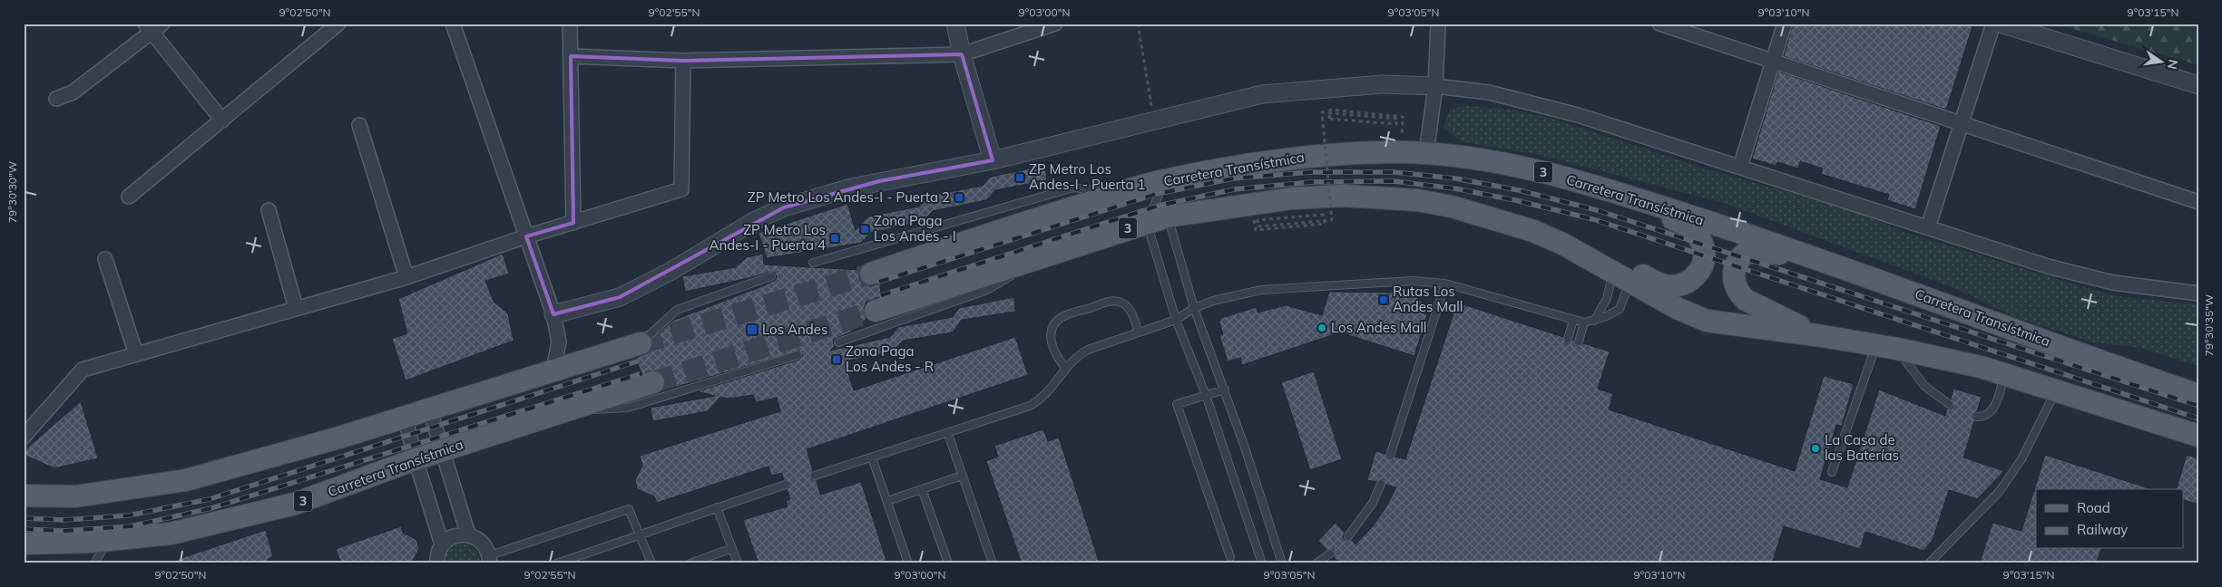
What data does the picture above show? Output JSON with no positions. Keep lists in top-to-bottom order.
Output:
{
  "streets": {
    "main road": ["Carretera Transístmica", "3"]
  },
  "places": {
    "transit": [
      "ZP Metro Los Andes-I - Puerta 1",
      "ZP Metro Los Andes-I - Puerta 2",
      "Zona Paga Los Andes - I",
      "ZP Metro Los Andes-I - Puerta 4",
      "Rutas Los Andes Mall",
      "Los Andes",
      "Zona Paga Los Andes - R"
    ],
    "other": ["Los Andes Mall", "La Casa de las Baterías"]
  },
  "legend": ["Road", "Railway"],
  "north": "right",
  "coordinates": [
    "9°02'50\"N",
    "9°02'55\"N",
    "9°03'00\"N",
    "9°03'05\"N",
    "9°03'10\"N",
    "9°03'15\"N",
    "79°30'30\"W",
    "79°30'35\"W"
  ]
}
